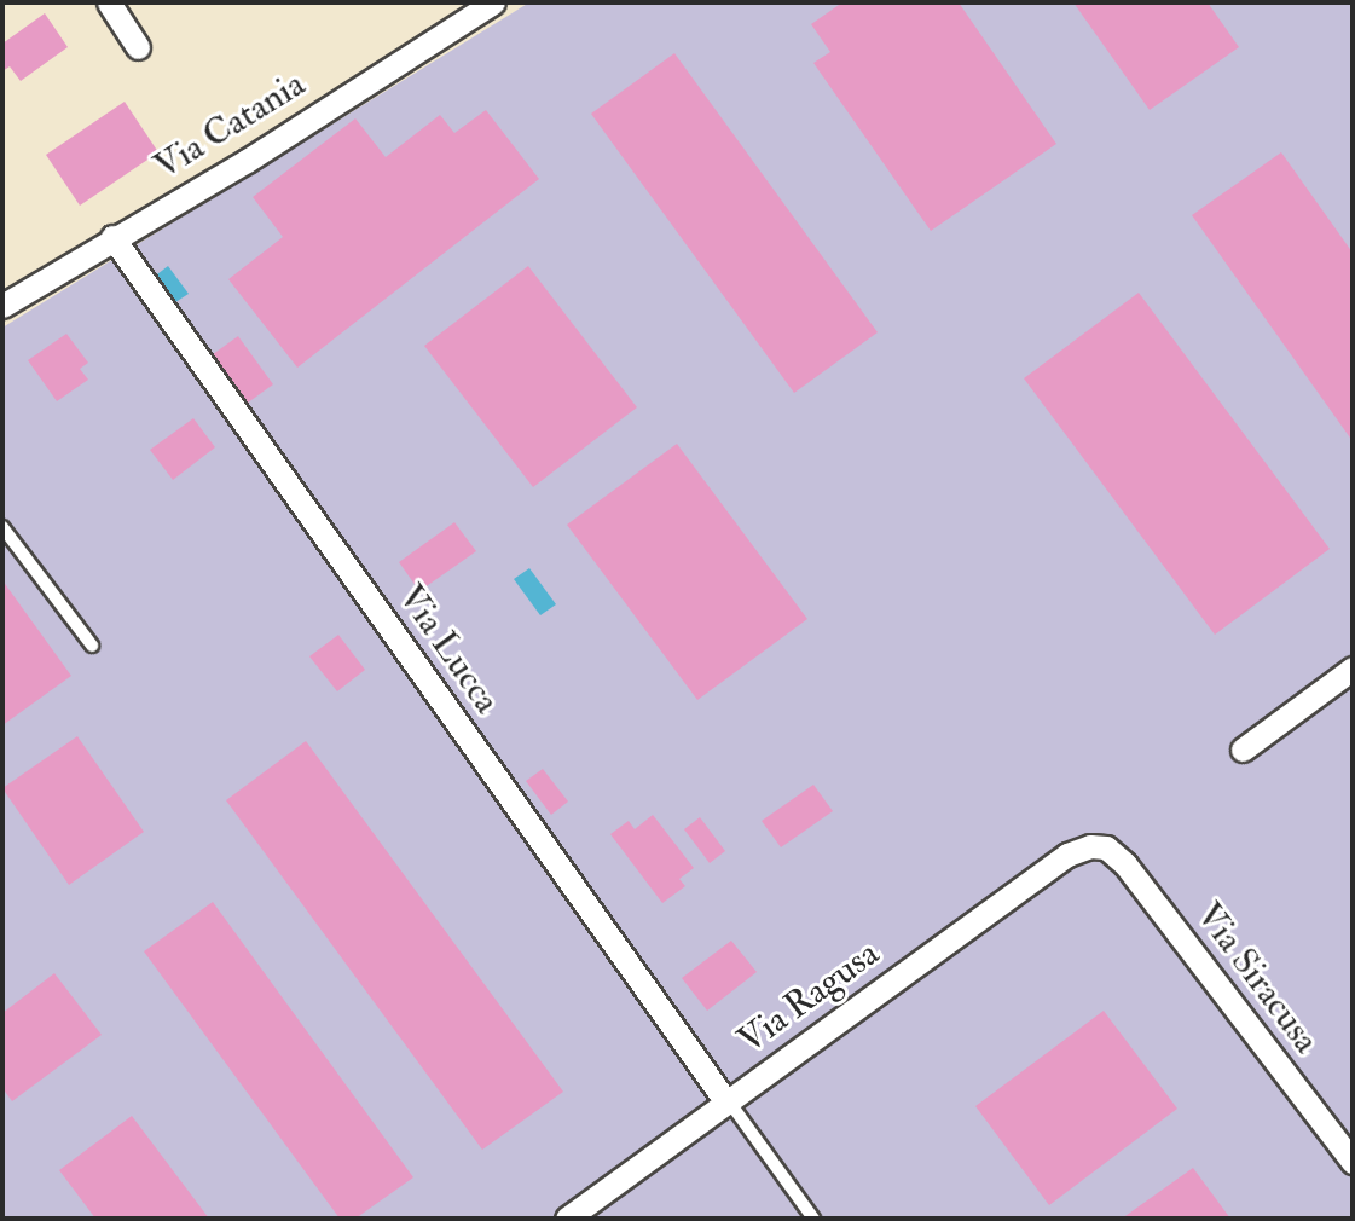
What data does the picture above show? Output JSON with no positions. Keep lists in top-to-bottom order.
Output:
{
  "streets": {
    "street": [
      "Via Catania",
      "Via Lucca",
      "Via Siracusa",
      "Via Ragusa"
    ]
  },
  "crossings": [
    ["Via Catania", "Via Lucca"],
    ["Via Lucca", "Via Ragusa"],
    ["Via Siracusa", "Via Ragusa"]
  ]
}
